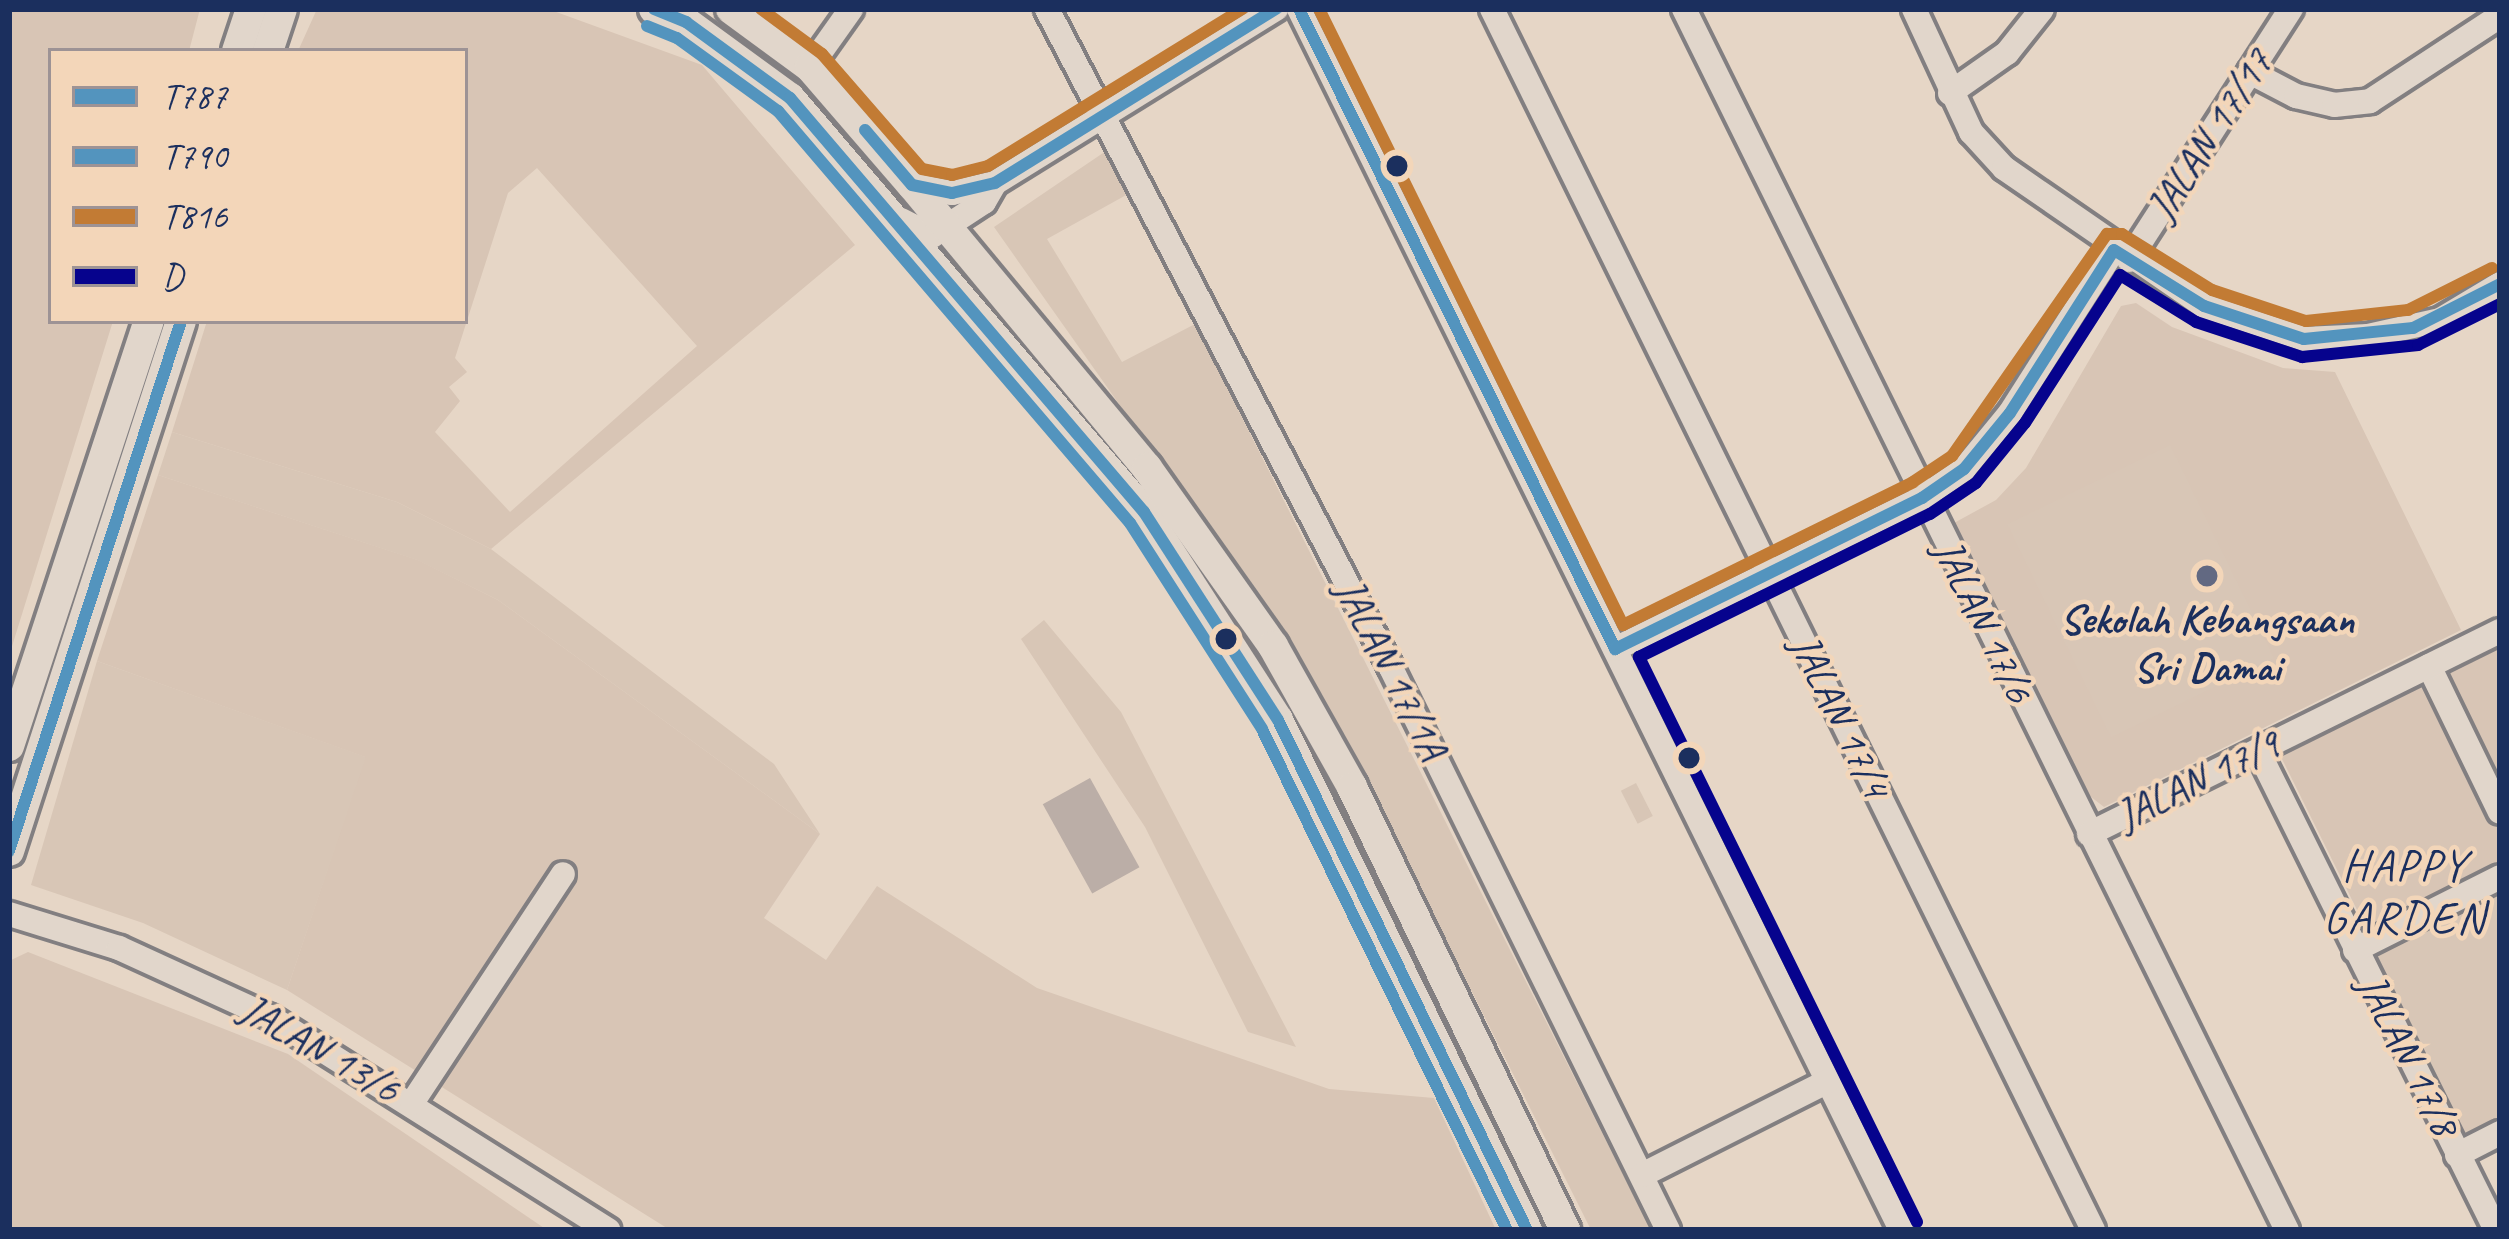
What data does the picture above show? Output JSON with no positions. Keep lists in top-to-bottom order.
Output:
{
  "streets": {
    "street": [
      "JALAN 17/17",
      "JALAN 17/6",
      "JALAN 17/1A",
      "JALAN 17/4",
      "JALAN 17/9",
      "JALAN 13/6",
      "JALAN 17/8"
    ]
  },
  "crossings": [
    ["JALAN 17/17", "JALAN 17/6"],
    ["JALAN 17/17", "JALAN 17/4"],
    ["JALAN 17/6", "JALAN 17/9"],
    ["JALAN 17/9", "JALAN 17/8"]
  ],
  "districts": ["HAPPY GARDEN"],
  "places": ["Sekolah Kebangsaan Sri Damai"],
  "lines": [
    "transit line T787",
    "transit line T816",
    "transit line T790",
    "transit line D"
  ],
  "legend": [
    "T787",
    "T790",
    "T816",
    "D"
  ]
}
